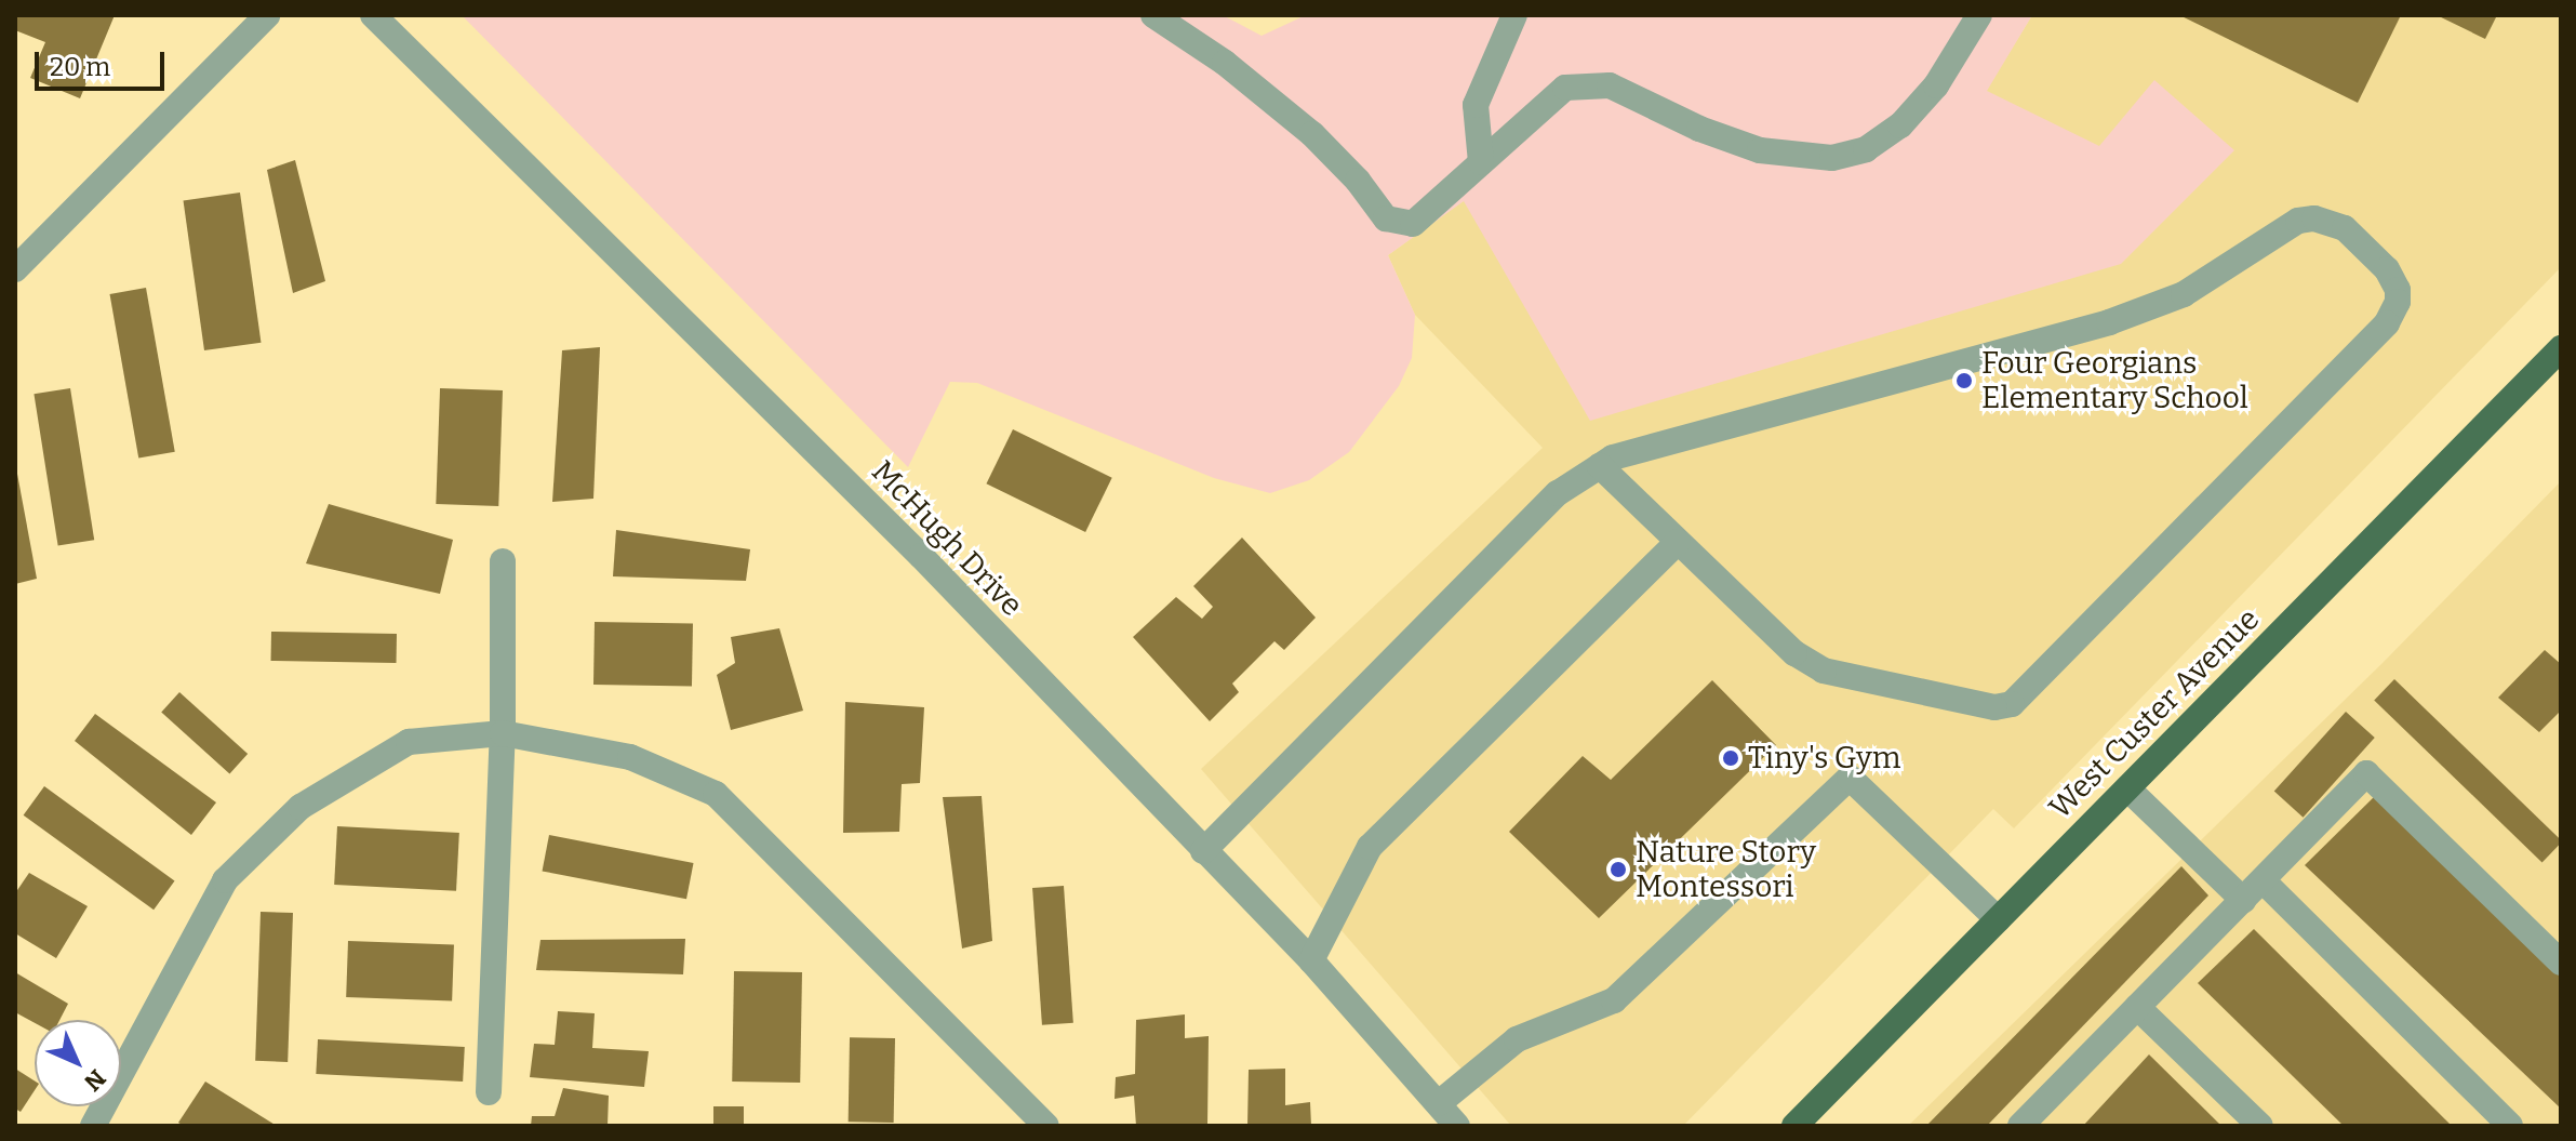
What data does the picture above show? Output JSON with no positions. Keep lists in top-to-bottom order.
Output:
{
  "streets": {
    "main road": ["West Custer Avenue"],
    "street": ["McHugh Drive"]
  },
  "places": ["Four Georgians Elementary School", "Tiny's Gym", "Nature Story Montessori"],
  "scale_bar": "20 m",
  "north": "bottom right"
}
